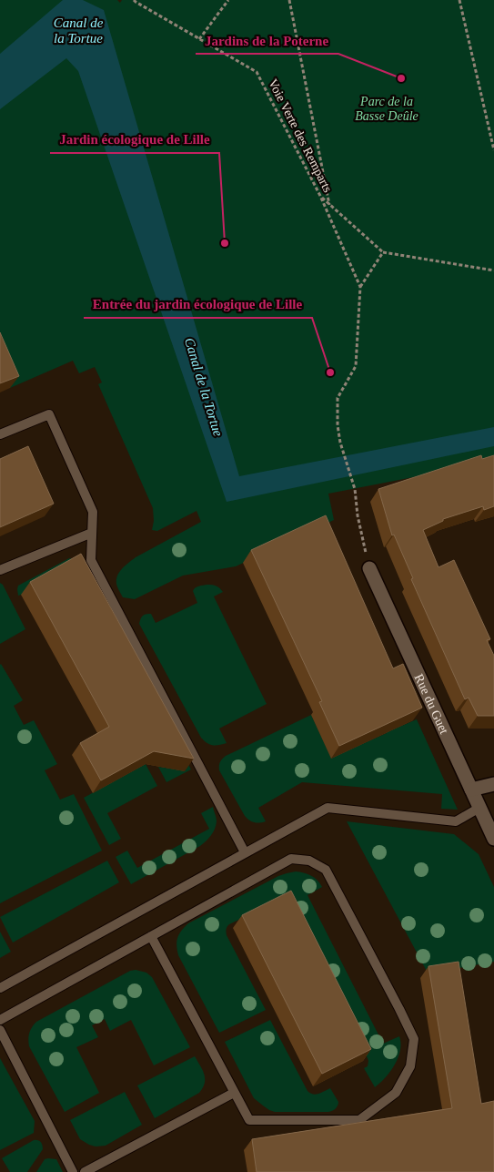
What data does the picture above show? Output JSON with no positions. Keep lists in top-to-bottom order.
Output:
{
  "streets": {
    "street": ["Rue du Guet"],
    "path": ["Voie Verte des Remparts"]
  },
  "water": ["Canal de la Tortue"],
  "parks": ["Parc de la Basse Deûle"],
  "places": ["Jardins de la Poterne", "Jardin écologique de Lille", "Entrée du jardin écologique de Lille"]
}
